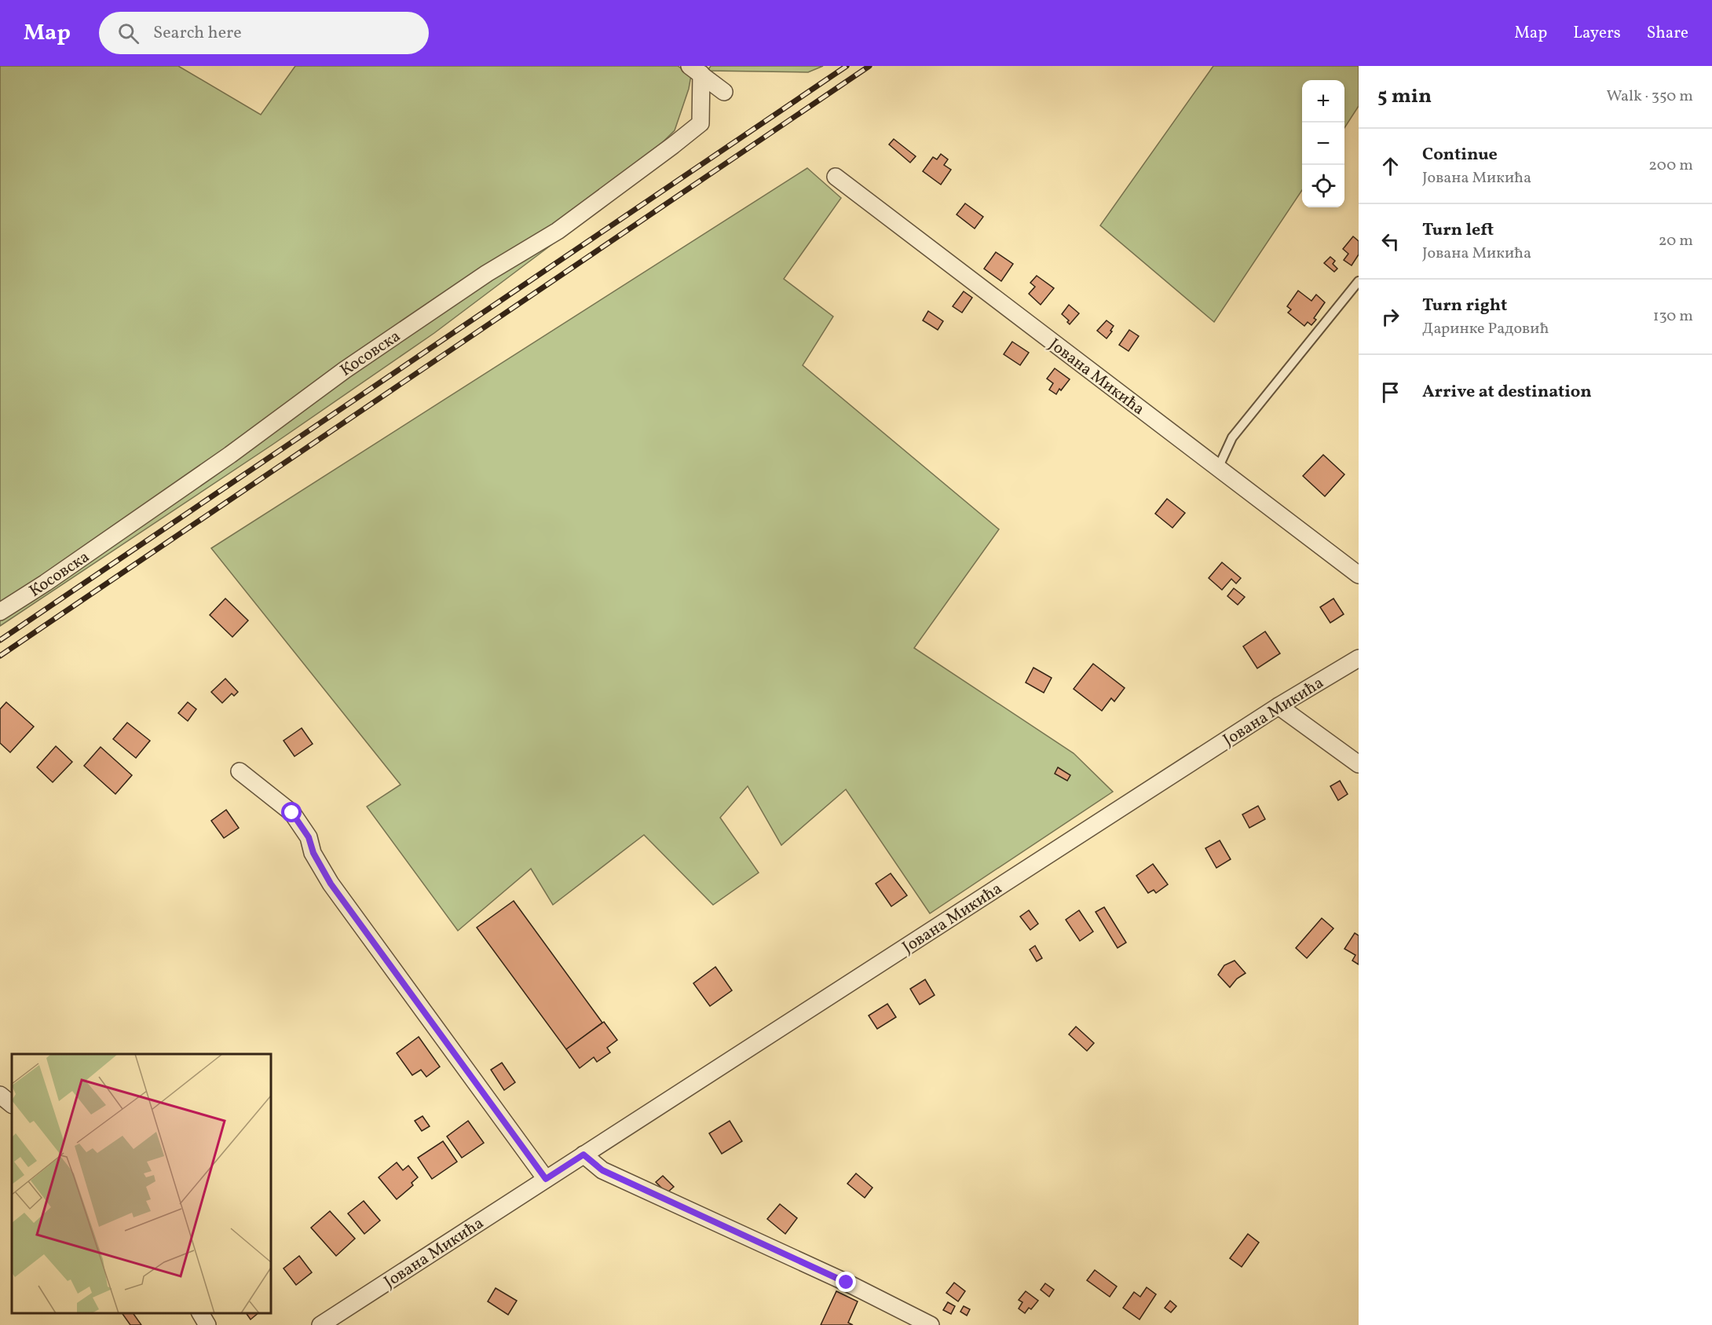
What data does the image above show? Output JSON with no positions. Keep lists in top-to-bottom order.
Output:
{
  "streets": {
    "street": ["Косовска", "Јована Микића"]
  },
  "page": {
    "header": "Map",
    "search": "Search here",
    "nav": ["Map", "Layers", "Share"],
    "heading": ["5 min", "Walk · 350 m"],
    "map_buttons": ["+", "−"],
    "list": [
      ["Continue", "Јована Микића", "200 m"],
      ["Turn left", "Јована Микића", "20 m"],
      ["Turn right", "Даринке Радовић", "130 m"],
      "Arrive at destination"
    ]
  }
}
